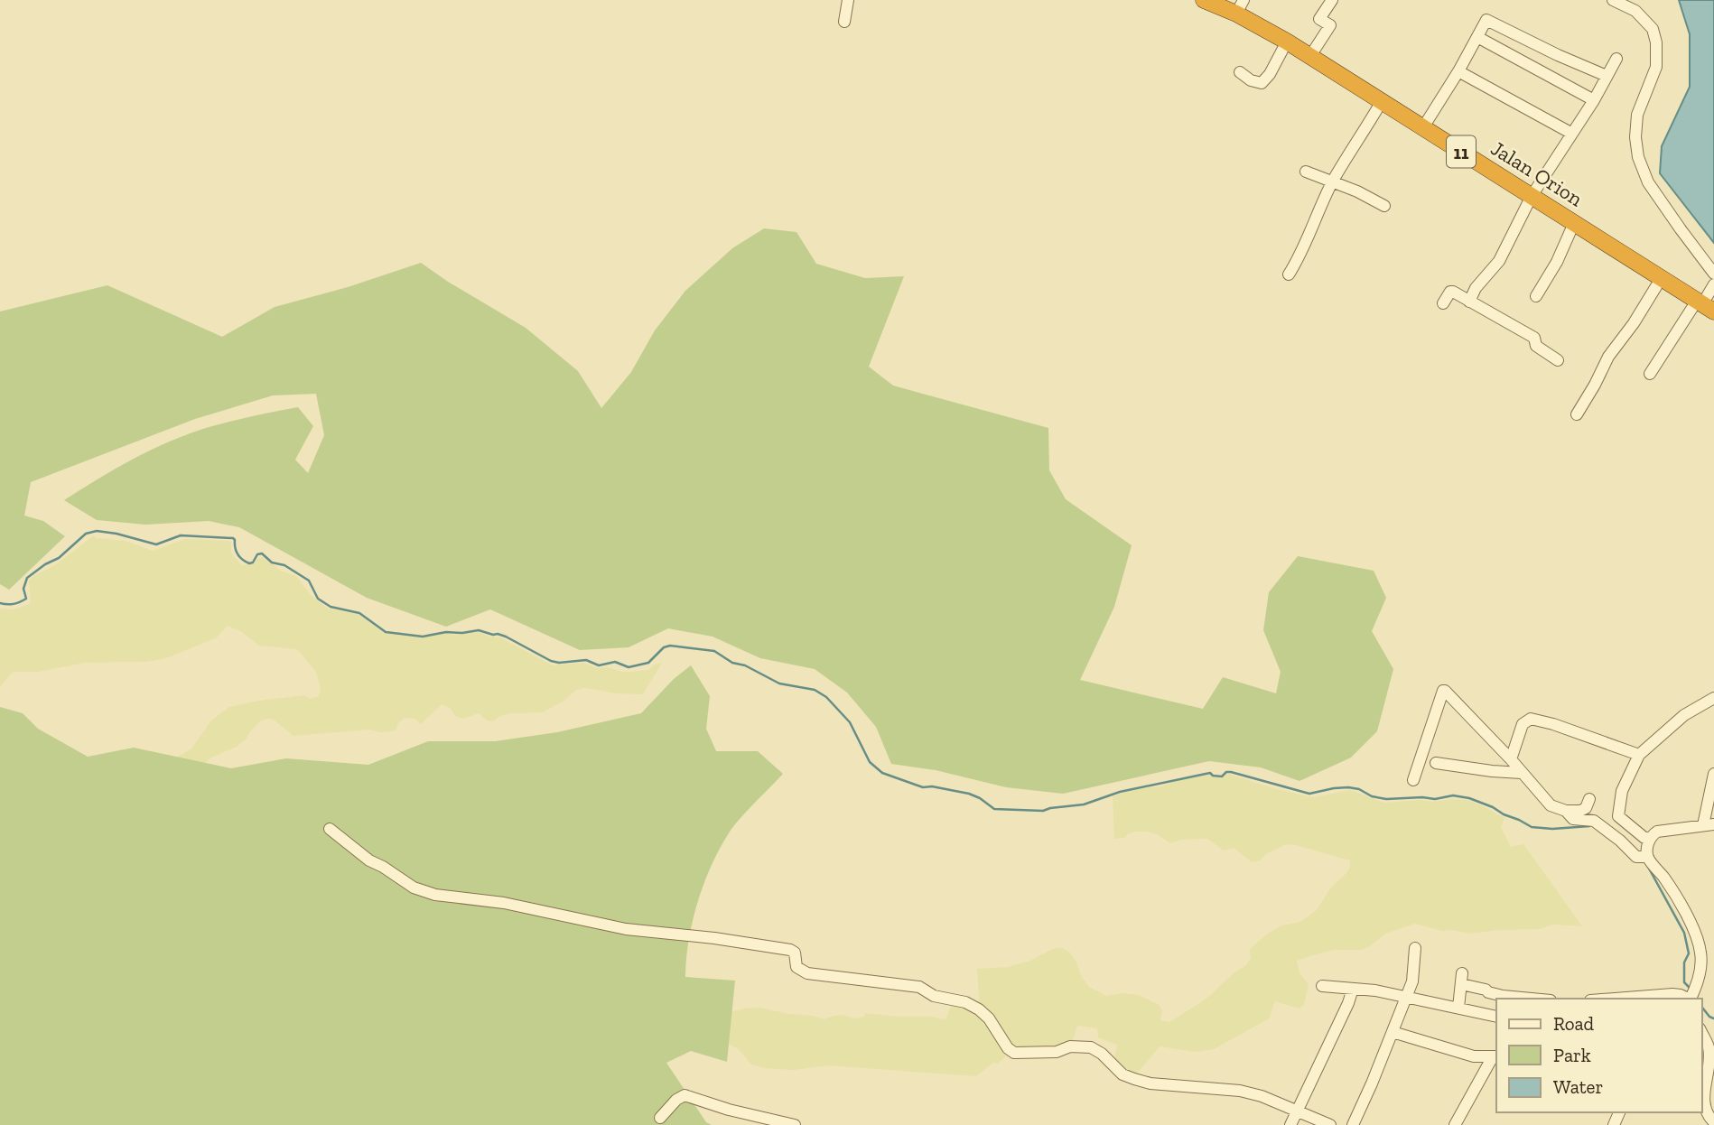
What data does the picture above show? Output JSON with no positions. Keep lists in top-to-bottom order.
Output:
{
  "streets": {
    "highway": ["11", "Jalan Orion"]
  },
  "legend": ["Road", "Park", "Water"]
}
